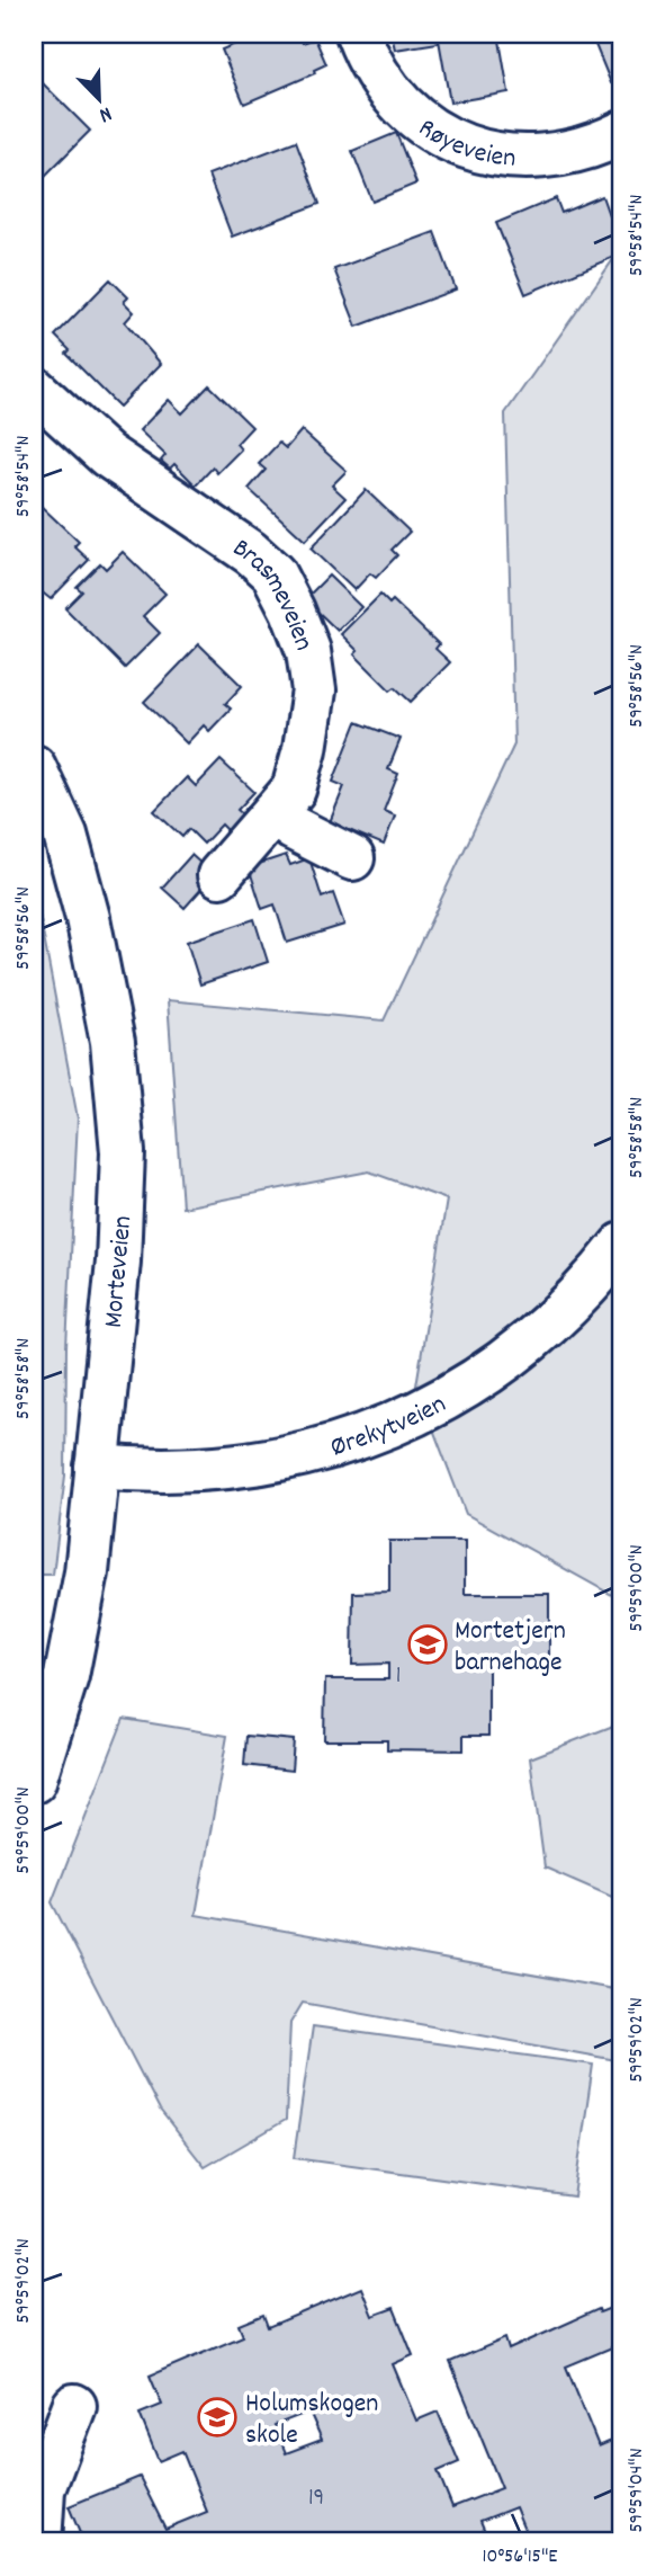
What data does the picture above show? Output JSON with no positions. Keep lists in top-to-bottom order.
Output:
{
  "streets": {
    "street": [
      "Røyeveien",
      "Brasmeveien",
      "Morteveien",
      "Ørekytveien"
    ]
  },
  "crossings": [
    ["Morteveien", "Ørekytveien"]
  ],
  "places": {
    "school or university": ["Mortetjern barnehage", "Holumskogen skole"]
  },
  "house_numbers": ["1", "19"],
  "north": "bottom right",
  "coordinates": [
    "59°58'54\"N",
    "59°58'56\"N",
    "59°58'58\"N",
    "59°59'00\"N",
    "59°59'02\"N",
    "59°59'04\"N",
    "10°56'15\"E"
  ]
}
